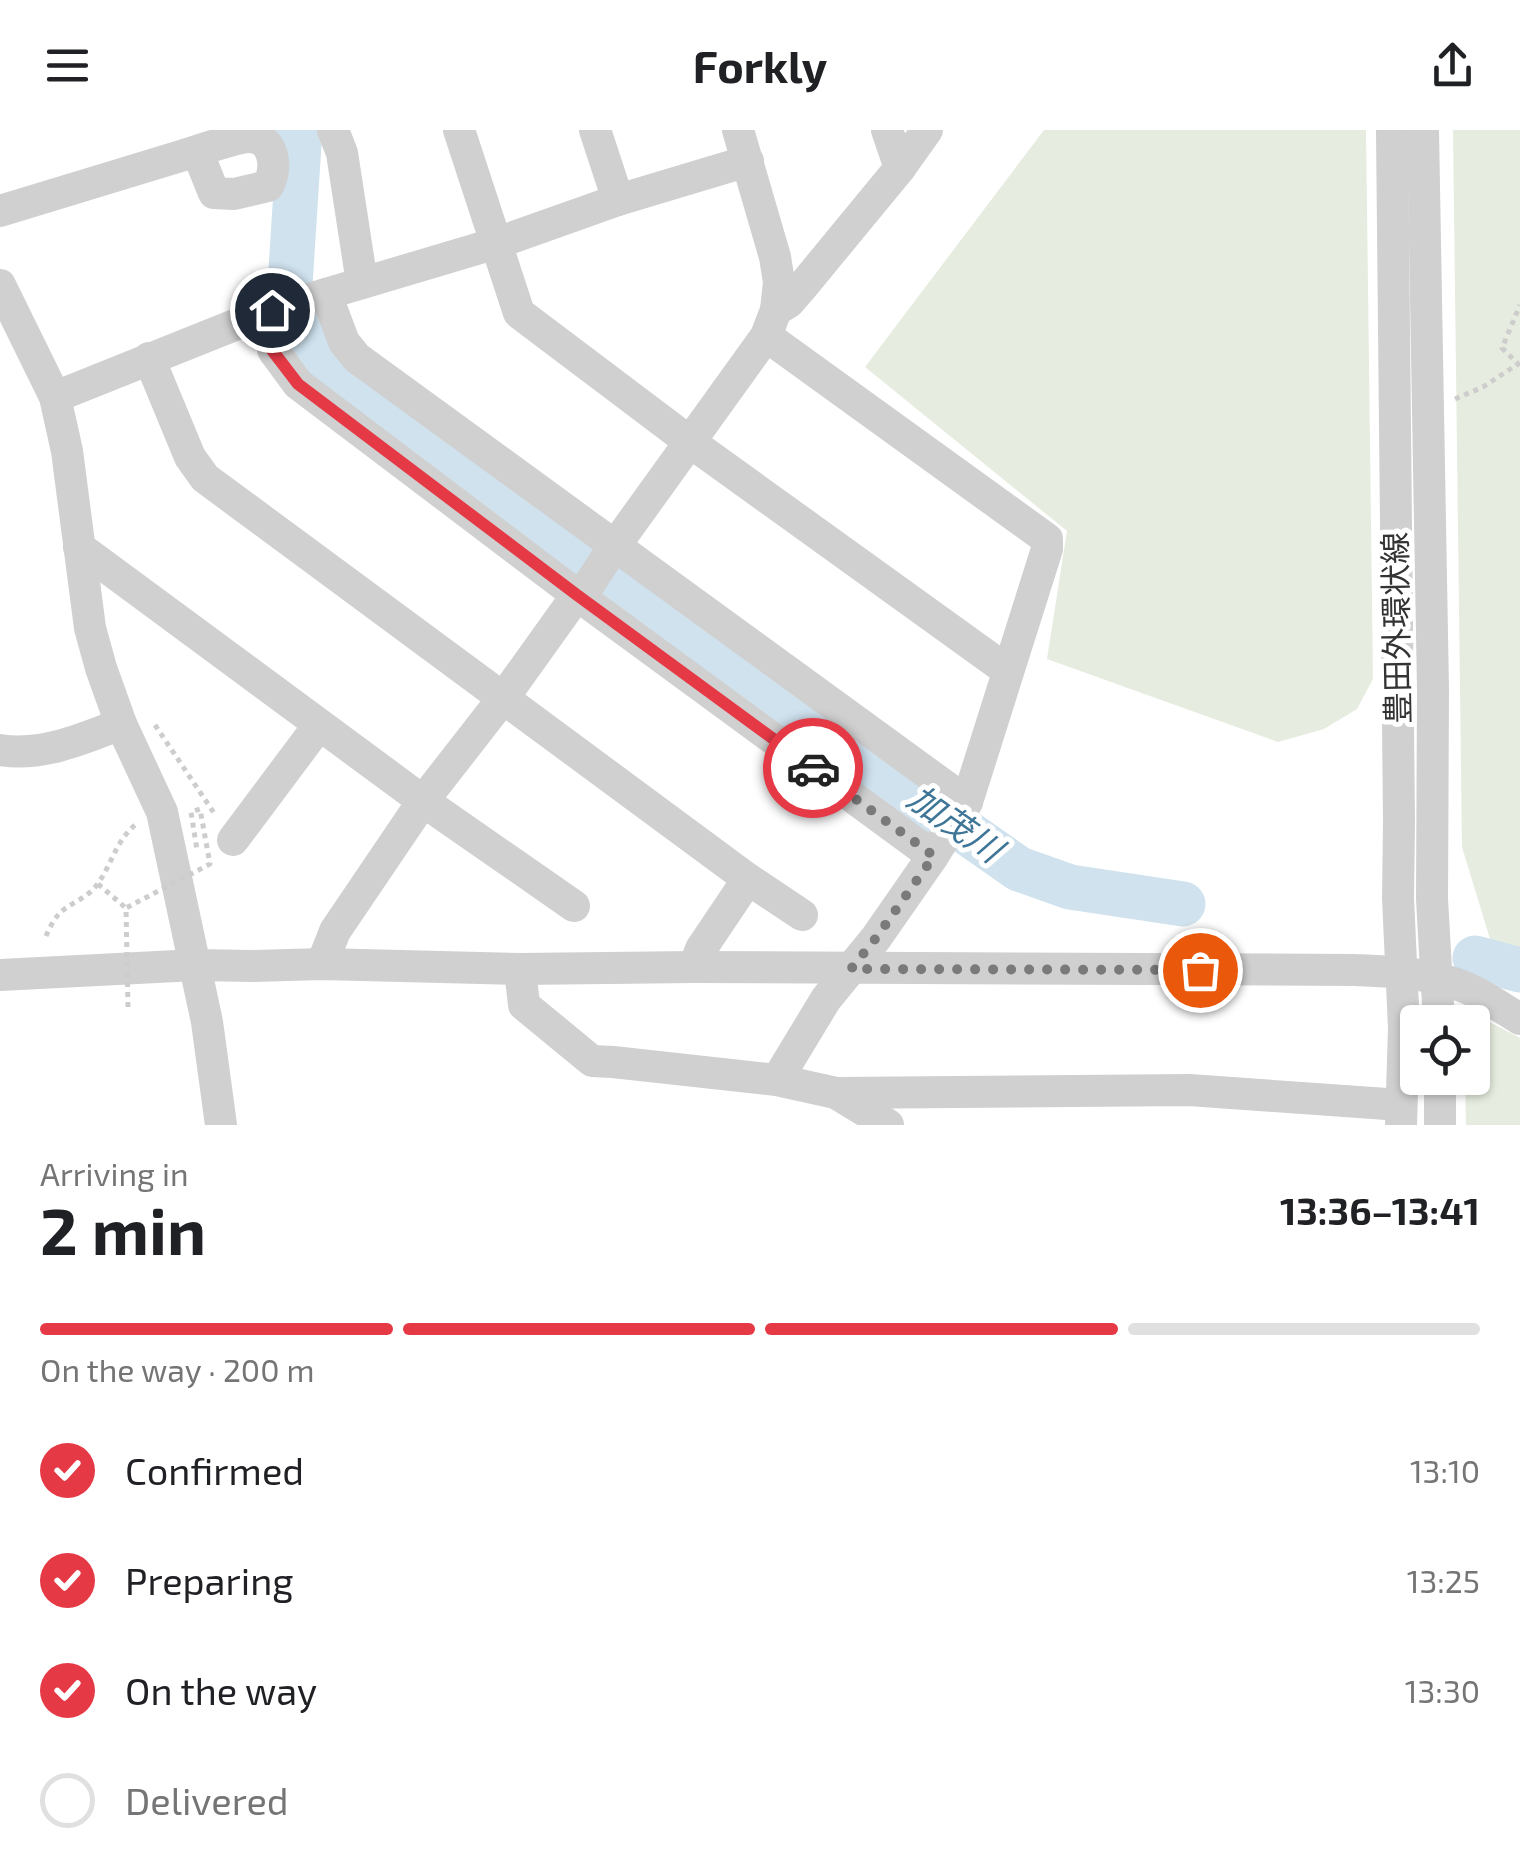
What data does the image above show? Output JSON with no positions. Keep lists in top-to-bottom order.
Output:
{
  "streets": {
    "street": ["豊田外環状線"]
  },
  "water": ["加茂川"],
  "page": {
    "header": "Forkly",
    "heading": ["2 min", "Arriving in", "13:36–13:41"],
    "bar": "On the way · 200 m",
    "list": [
      ["Confirmed", "13:10"],
      ["Preparing", "13:25"],
      ["On the way", "13:30"],
      "Delivered"
    ]
  }
}
